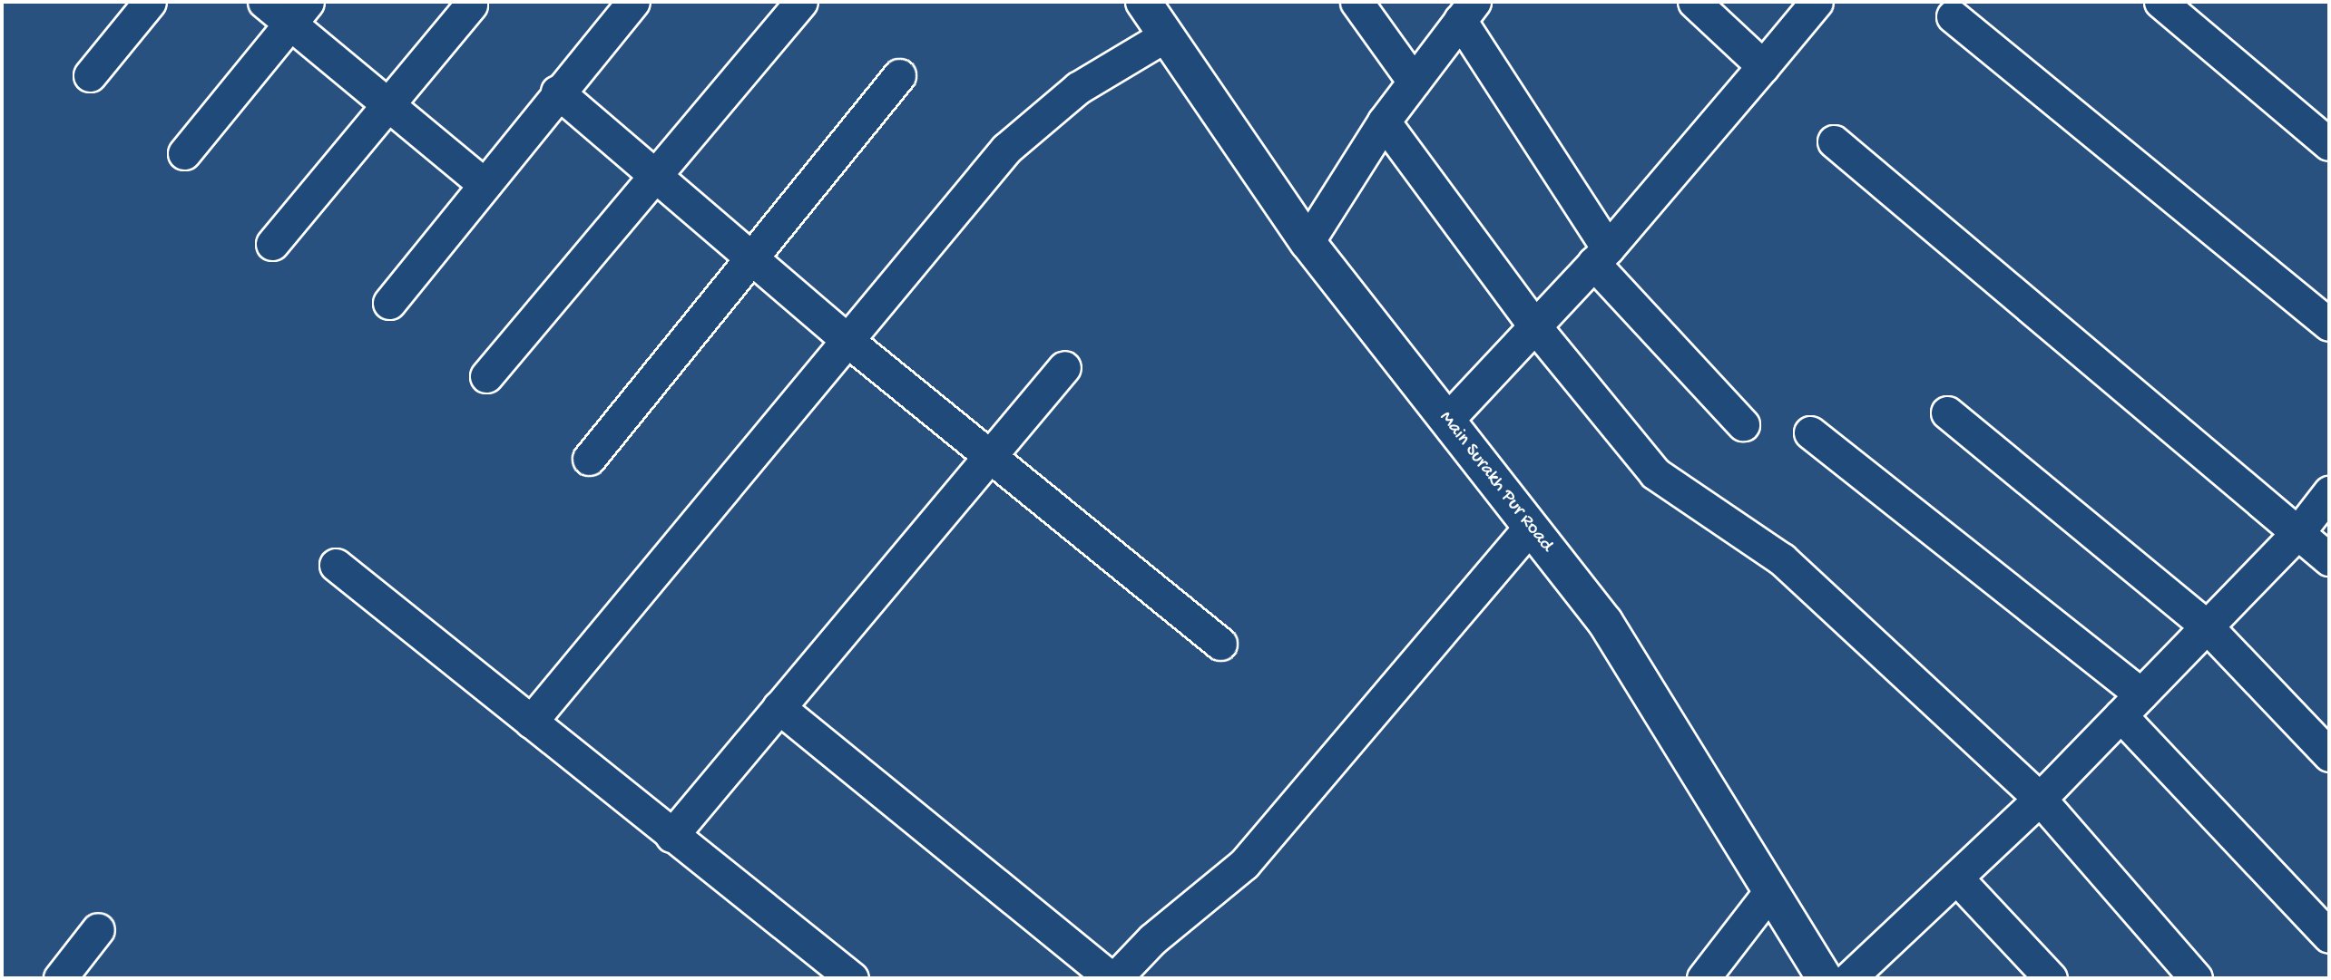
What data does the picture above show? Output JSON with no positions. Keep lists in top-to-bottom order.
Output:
{
  "streets": {
    "street": ["Main Surakh Pur Road"]
  }
}
